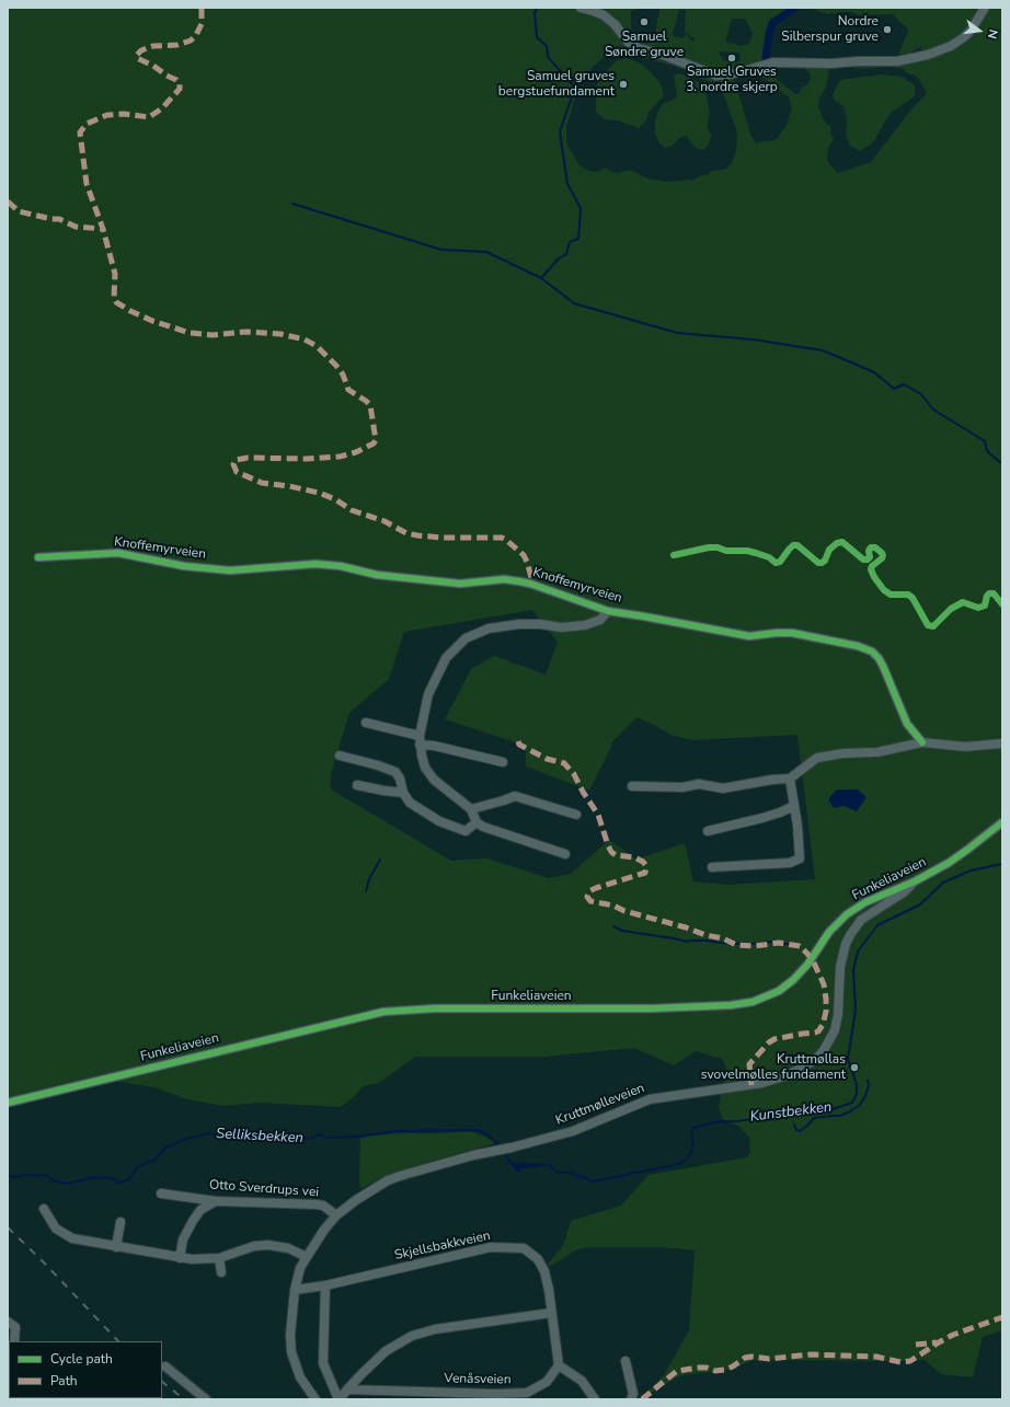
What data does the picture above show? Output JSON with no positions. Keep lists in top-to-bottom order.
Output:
{
  "streets": {
    "street": [
      "Knoffemyrveien",
      "Funkeliaveien",
      "Kruttmølleveien",
      "Otto Sverdrups vei",
      "Skjellsbakkveien",
      "Venåsveien"
    ]
  },
  "crossings": [
    ["Funkeliaveien", "Kruttmølleveien"],
    ["Kruttmølleveien", "Otto Sverdrups vei"],
    ["Kruttmølleveien", "Skjellsbakkveien"],
    ["Skjellsbakkveien", "Venåsveien"]
  ],
  "water": ["Kunstbekken", "Selliksbekken"],
  "places": [
    "Samuel Søndre gruve",
    "Nordre Silberspur gruve",
    "Samuel Gruves 3. nordre skjerp",
    "Samuel gruves bergstuefundament",
    "Kruttmøllas svovelmølles fundament"
  ],
  "legend": ["Cycle path", "Path"],
  "north": "right"
}
